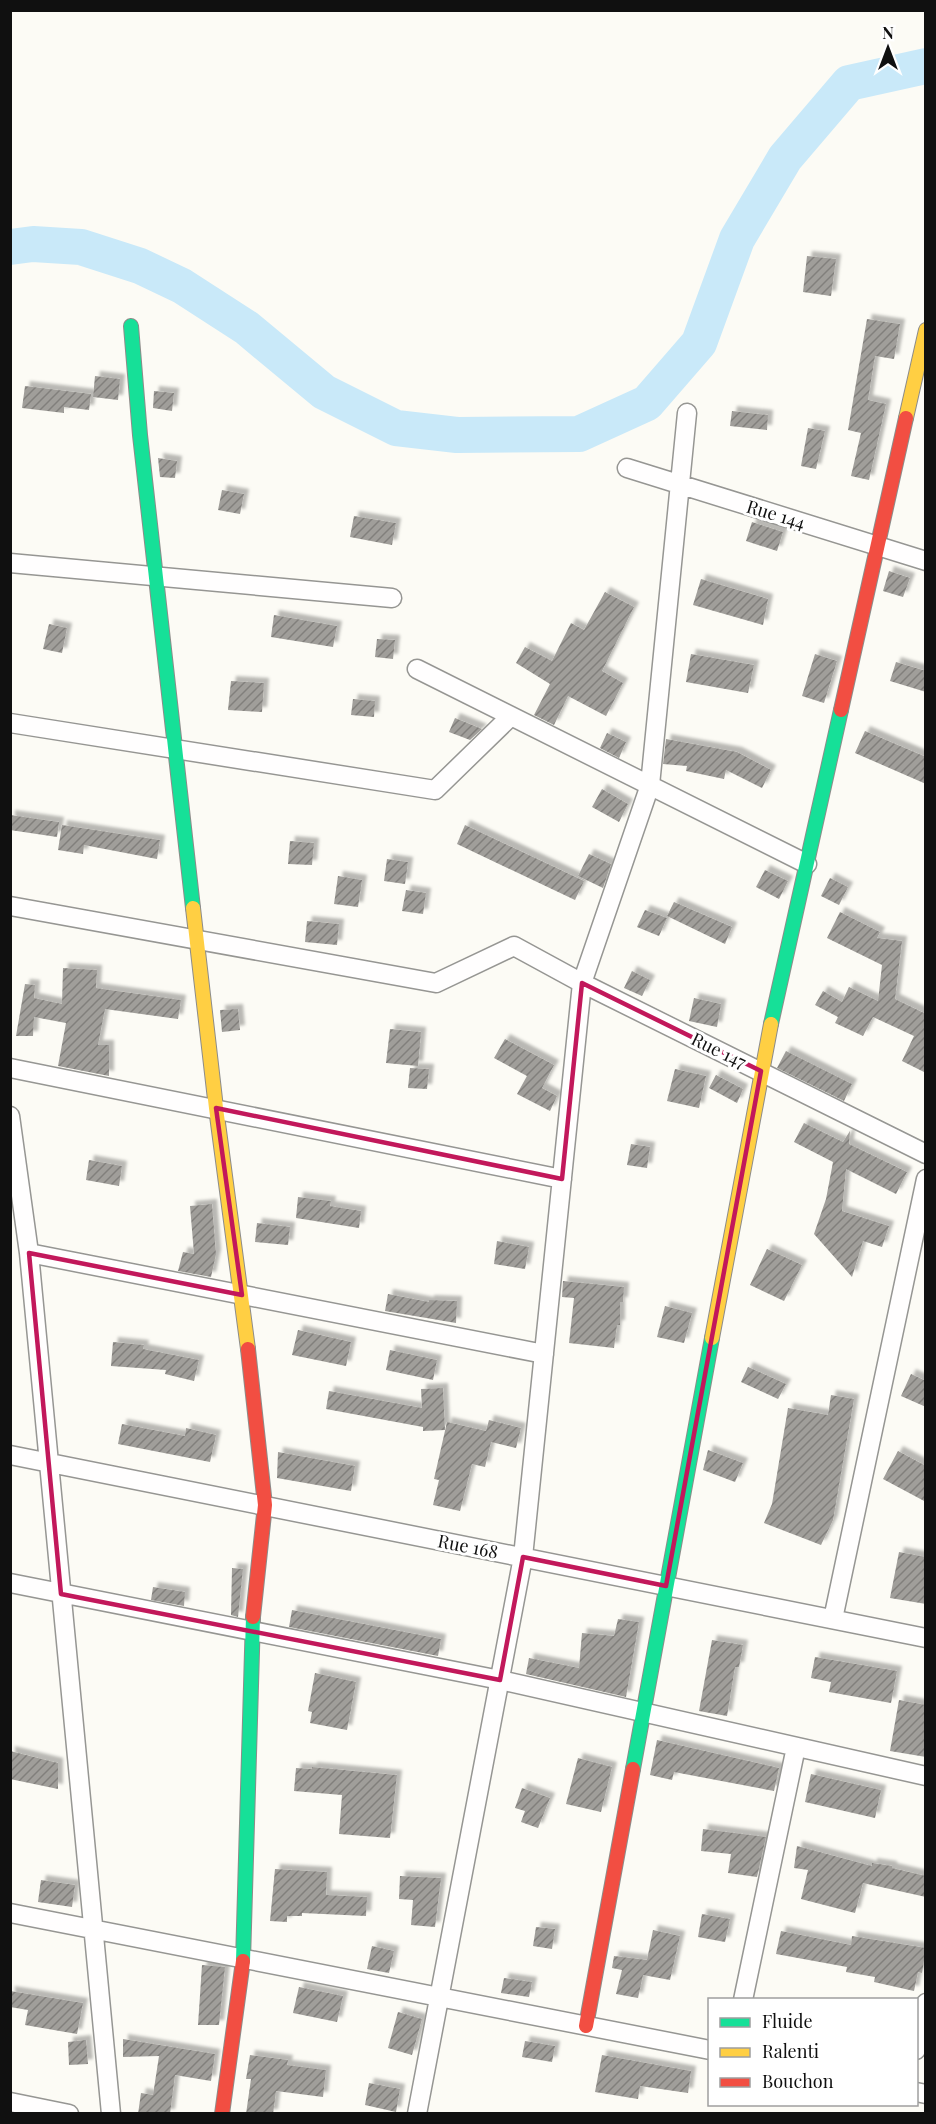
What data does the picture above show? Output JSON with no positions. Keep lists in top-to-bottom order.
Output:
{
  "streets": {
    "street": ["Rue 144", "Rue 147", "Rue 168"]
  },
  "legend": ["Fluide", "Ralenti", "Bouchon"],
  "north": "top"
}
